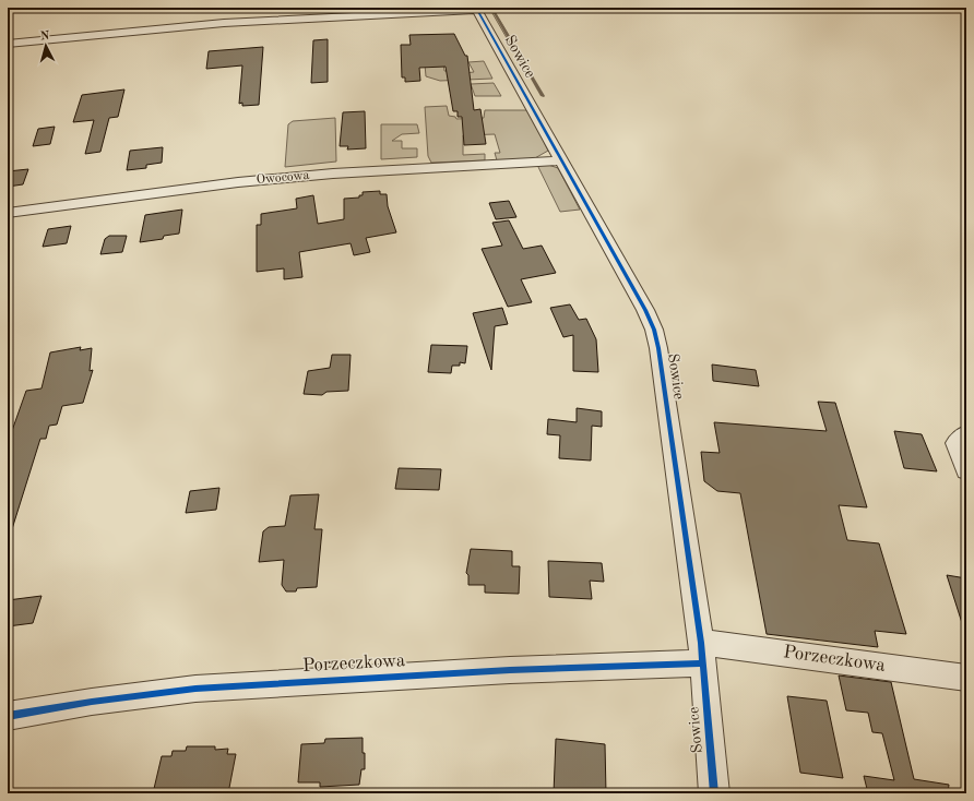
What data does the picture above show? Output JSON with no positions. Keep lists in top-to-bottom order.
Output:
{
  "streets": {
    "street": ["Sowice", "Owocowa", "Porzeczkowa"]
  },
  "crossings": [
    ["Sowice", "Owocowa"],
    ["Sowice", "Porzeczkowa"]
  ],
  "north": "top"
}
